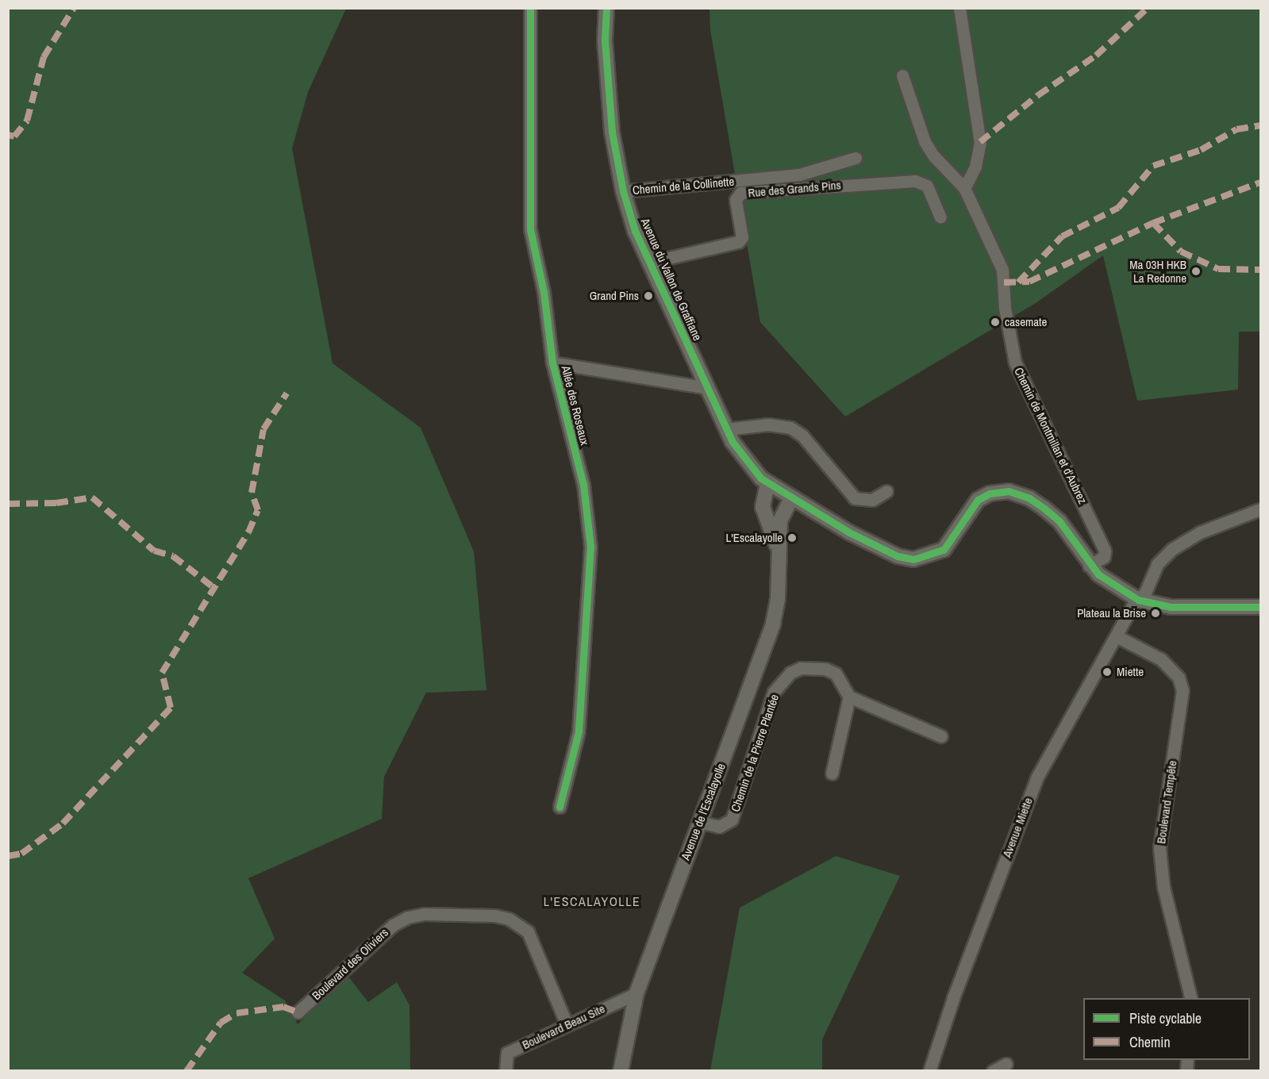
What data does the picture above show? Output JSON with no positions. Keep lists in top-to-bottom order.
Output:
{
  "streets": {
    "street": [
      "Chemin de la Collinette",
      "Rue des Grands Pins",
      "Avenue du Vallon de Graffiane",
      "Allée des Roseaux",
      "Chemin de Montmillan et d'Aubrez",
      "Chemin de la Pierre Plantée",
      "Boulevard Tempête",
      "Avenue de l'Escalayolle",
      "Avenue Miette",
      "Boulevard des Oliviers",
      "Boulevard Beau Site"
    ]
  },
  "crossings": [
    ["Chemin de la Collinette", "Avenue du Vallon de Graffiane"],
    ["Rue des Grands Pins", "Avenue du Vallon de Graffiane"],
    ["Avenue du Vallon de Graffiane", "Chemin de Montmillan et d'Aubrez"],
    ["Avenue du Vallon de Graffiane", "Avenue de l'Escalayolle"],
    ["Avenue du Vallon de Graffiane", "Avenue Miette"],
    ["Chemin de la Pierre Plantée", "Avenue de l'Escalayolle"],
    ["Boulevard Tempête", "Avenue Miette"],
    ["Avenue de l'Escalayolle", "Boulevard Beau Site"],
    ["Boulevard des Oliviers", "Boulevard Beau Site"]
  ],
  "districts": ["L'ESCALAYOLLE"],
  "places": [
    "Ma 03H HKB La Redonne",
    "Grand Pins",
    "casemate",
    "L'Escalayolle",
    "Plateau la Brise",
    "Miette"
  ],
  "legend": ["Piste cyclable", "Chemin"]
}
